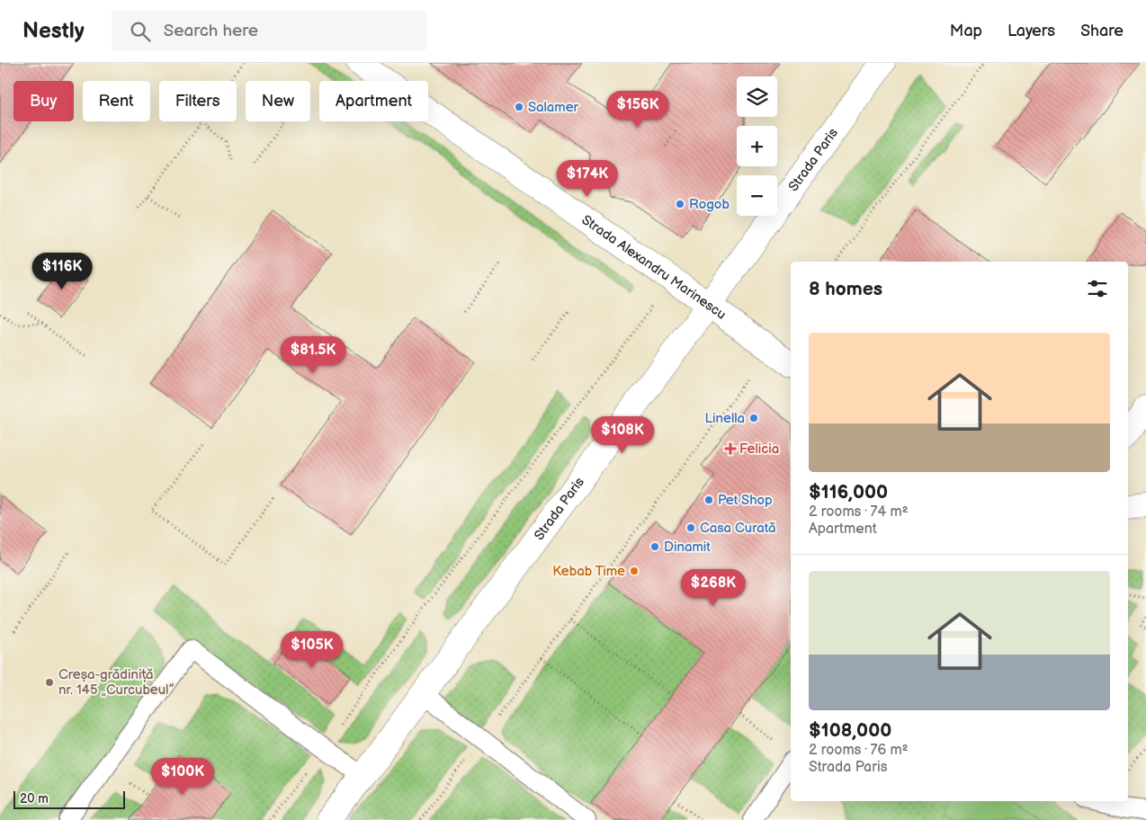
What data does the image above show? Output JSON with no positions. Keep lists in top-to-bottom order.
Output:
{
  "streets": {
    "street": ["Strada Paris", "Strada Alexandru Marinescu"]
  },
  "crossings": [
    ["Strada Paris", "Strada Alexandru Marinescu"]
  ],
  "places": {
    "other": [
      "Salamer",
      "Rogob",
      "Linella",
      "Pet Shop",
      "Casa Curată",
      "Dinamit",
      "Kebab Time",
      "Creșa-grădiniță nr. 145 „Curcubeul”"
    ],
    "health": ["Felicia"]
  },
  "scale_bar": "20 m",
  "page": {
    "header": "Nestly",
    "search": "Search here",
    "nav": ["Map", "Layers", "Share"],
    "map_buttons": ["+", "−"],
    "chip": [
      "Buy",
      "Rent",
      "Filters",
      "New",
      "Apartment"
    ],
    "price": [
      "$156K",
      "$174K",
      "$116K",
      "$81.5K",
      "$108K",
      "$268K",
      "$105K",
      "$100K"
    ],
    "heading": "8 homes",
    "list": [
      {
        "name": "$116,000",
        "note": "2 rooms · 74 m² · Apartment"
      },
      {
        "name": "$108,000",
        "note": "2 rooms · 76 m² · Strada Paris"
      }
    ],
    "scale": "20 m"
  }
}
